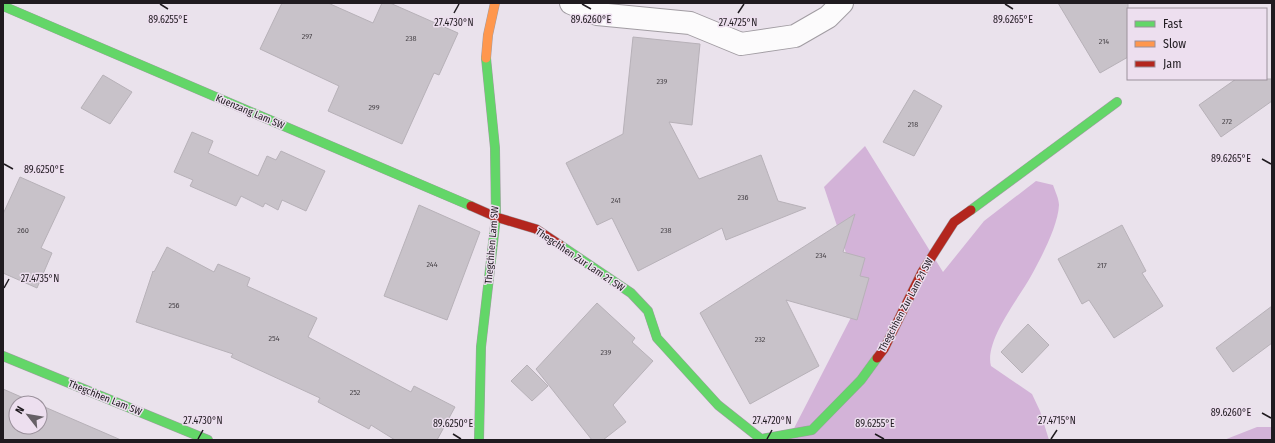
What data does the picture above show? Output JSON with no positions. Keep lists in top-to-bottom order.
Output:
{
  "streets": {
    "street": ["Kuenzang Lam SW", "Thegchhen Lam SW", "Thegchhen Zur Lam 21 SW"]
  },
  "crossings": [
    ["Kuenzang Lam SW", "Thegchhen Lam SW"],
    ["Kuenzang Lam SW", "Thegchhen Zur Lam 21 SW"],
    ["Thegchhen Lam SW", "Thegchhen Zur Lam 21 SW"]
  ],
  "house_numbers": [
    "297",
    "238",
    "214",
    "239",
    "299",
    "272",
    "218",
    "236",
    "241",
    "260",
    "238",
    "234",
    "244",
    "217",
    "256",
    "254",
    "232",
    "239",
    "252"
  ],
  "legend": ["Fast", "Slow", "Jam"],
  "north": "top left",
  "coordinates": [
    "89.6255°E",
    "89.6260°E",
    "89.6265°E",
    "27.4730°N",
    "27.4725°N",
    "89.6250°E",
    "27.4735°N",
    "27.4720°N",
    "27.4715°N"
  ]
}
